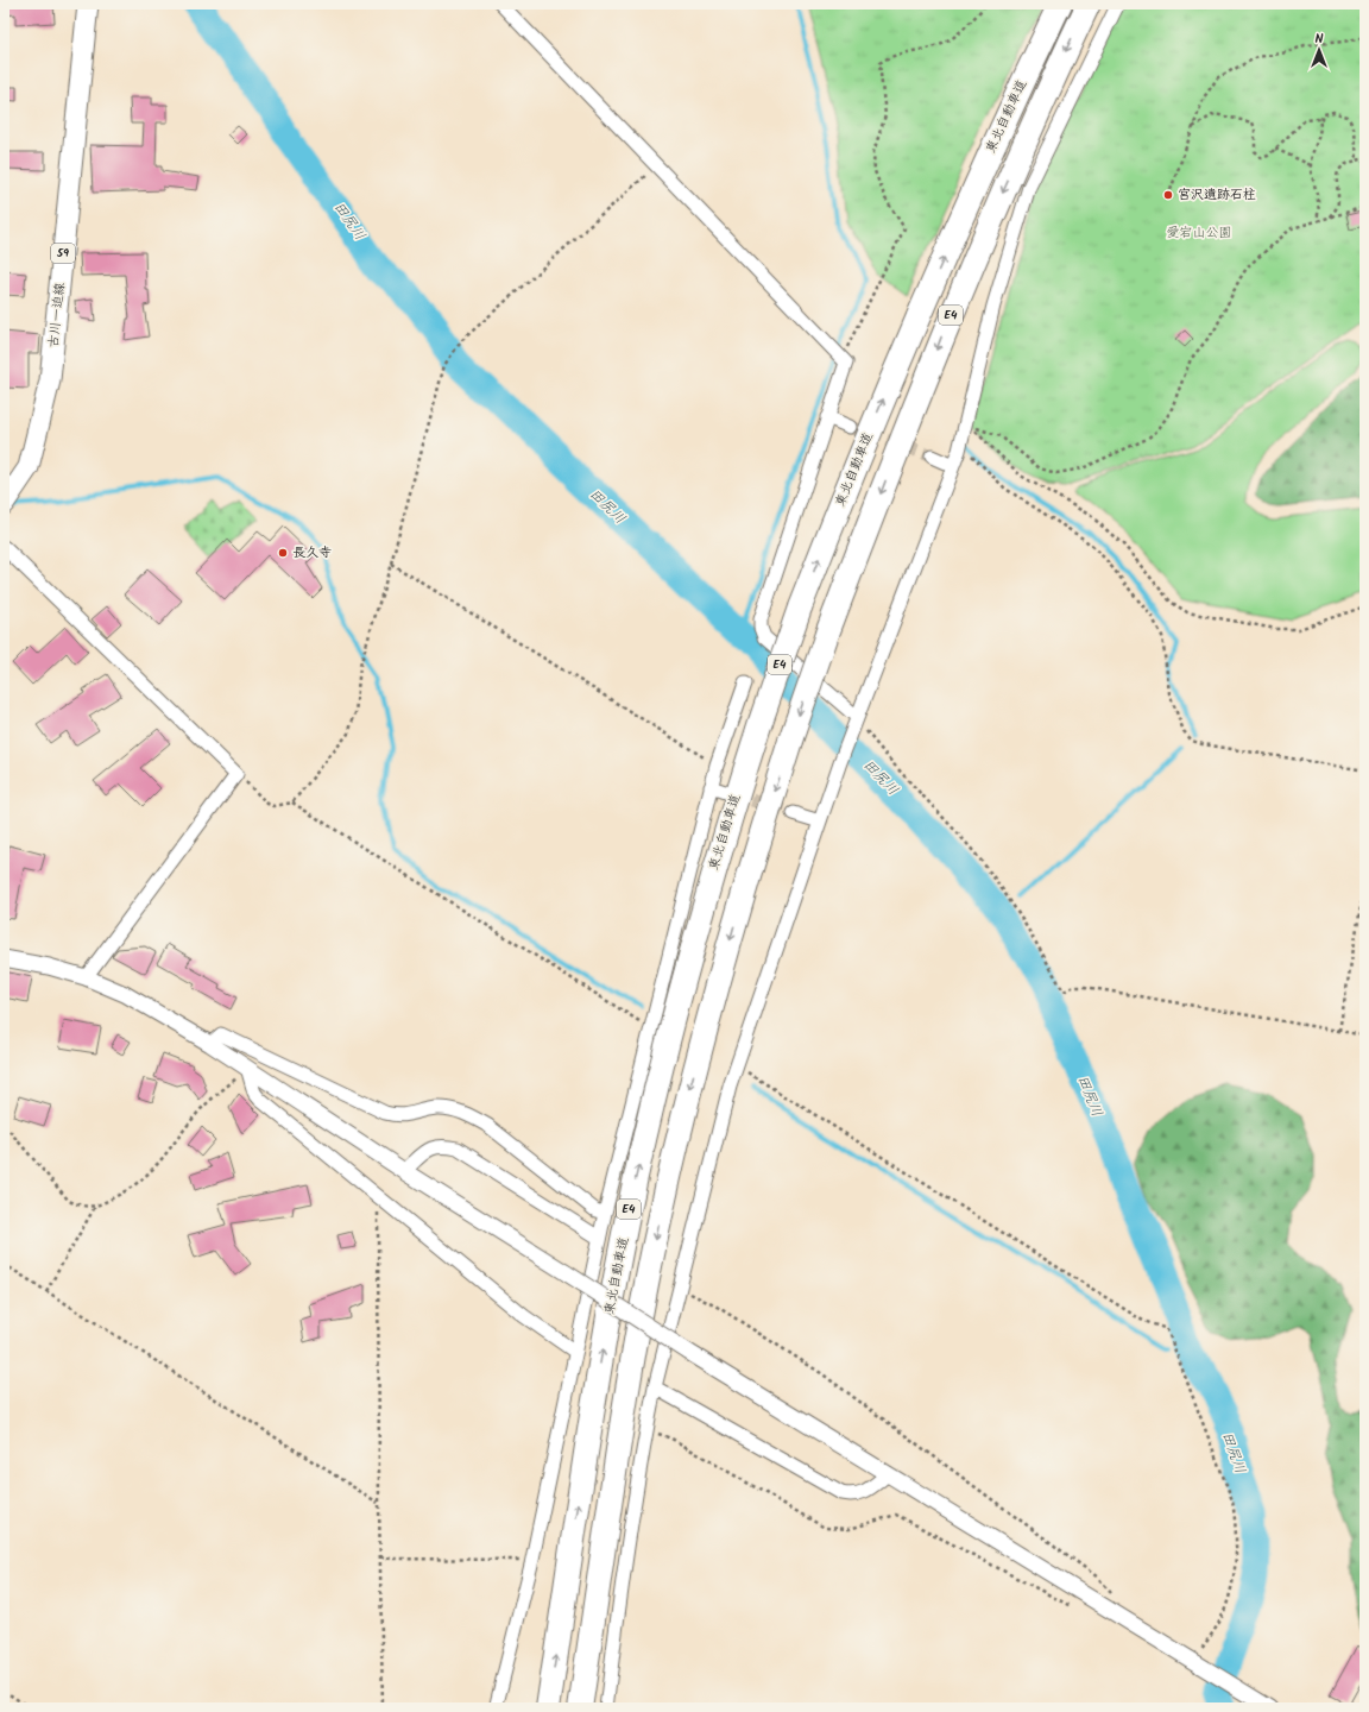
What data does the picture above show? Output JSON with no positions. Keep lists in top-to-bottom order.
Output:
{
  "streets": {
    "highway": ["東北自動車道", "E4"],
    "main road": ["59", "古川一迫線"]
  },
  "water": ["田尻川"],
  "parks": ["愛宕山公園"],
  "places": ["宮沢遺跡石柱", "長久寺"],
  "north": "top"
}
